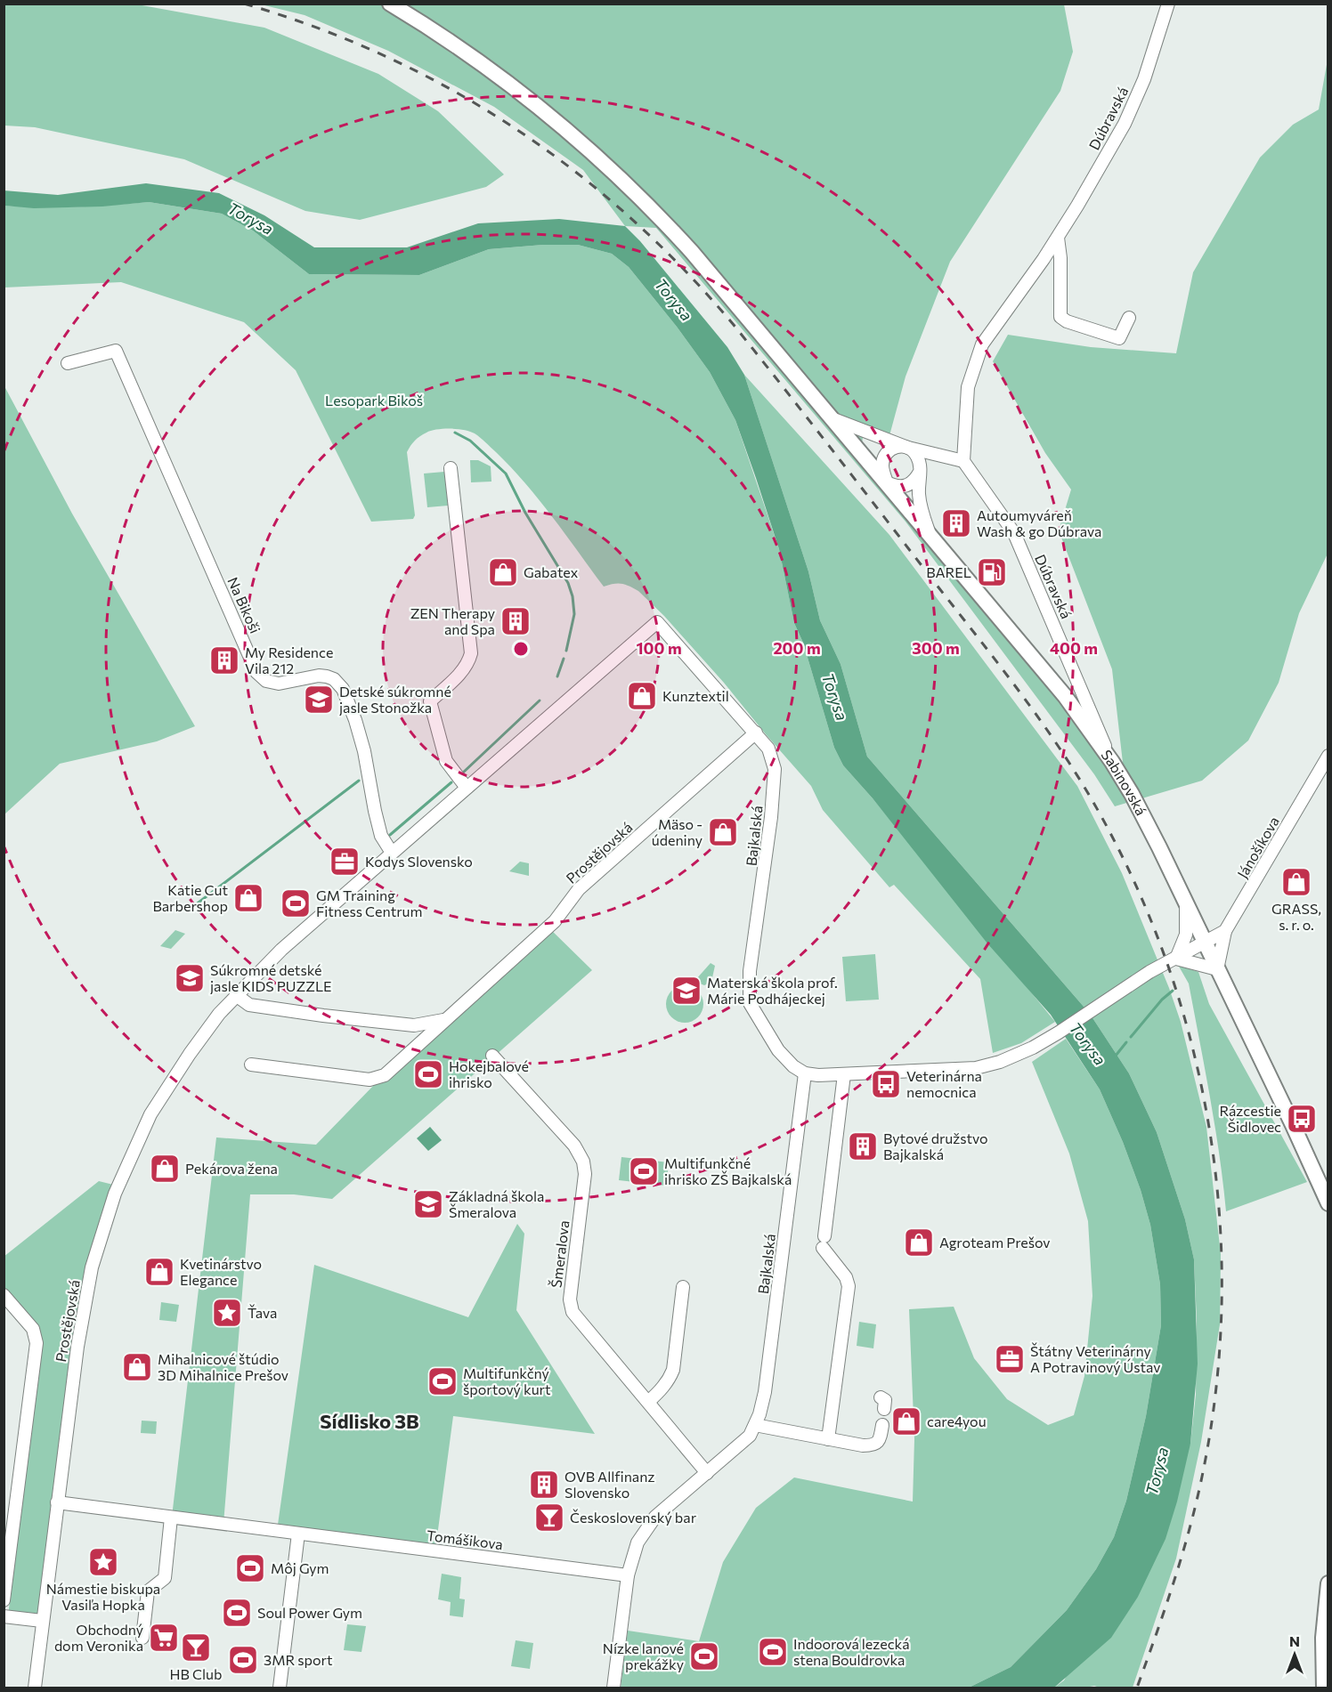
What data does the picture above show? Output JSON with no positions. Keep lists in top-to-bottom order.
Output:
{
  "streets": {
    "main road": ["Sabinovská"],
    "street": [
      "Dúbravská",
      "Na Bikoši",
      "Bajkalská",
      "Jánošíkova",
      "Prostějovská",
      "Šmeralova",
      "Tomášikova"
    ]
  },
  "crossings": [
    ["Dúbravská", "Sabinovská"],
    ["Na Bikoši", "Prostějovská"],
    ["Bajkalská", "Prostějovská"],
    ["Bajkalská", "Šmeralova"],
    ["Bajkalská", "Tomášikova"],
    ["Prostějovská", "Tomášikova"]
  ],
  "districts": ["Sídlisko 3B"],
  "water": ["Torysa"],
  "parks": ["Lesopark Bikoš"],
  "places": {
    "building": [
      "Autoumyváreň Wash & go Dúbrava",
      "ZEN Therapy and Spa",
      "My Residence Vila 212",
      "Bytové družstvo Bajkalská",
      "OVB Allfinanz Slovensko"
    ],
    "shop": [
      "Gabatex",
      "Kunztextil",
      "Mäso - údeniny",
      "GRASS, s. r. o.",
      "Katie Cut Barbershop",
      "Pekárova žena",
      "Agroteam Prešov",
      "Kvetinárstvo Elegance",
      "Mihalnicové štúdio 3D Mihalnice Prešov",
      "care4you"
    ],
    "fuel station": ["BAREL"],
    "school or university": [
      "Detské súkromné jasle Stonožka",
      "Súkromné detské jasle KIDS PUZZLE",
      "Materská škola prof. Márie Podhájeckej",
      "Základná škola Šmeralova"
    ],
    "office": ["Kodys Slovensko", "Štátny Veterinárny A Potravinový Ústav"],
    "sports": [
      "GM Training Fitness Centrum",
      "Hokejbalové ihrisko",
      "Multifunkčné ihrisko ZŠ Bajkalská",
      "Multifunkčný športový kurt",
      "Môj Gym",
      "Soul Power Gym",
      "Indoorová lezecká stena Bouldrovka",
      "Nízke lanové prekážky",
      "3MR sport"
    ],
    "bus stop": ["Veterinárna nemocnica", "Rázcestie Šidlovec"],
    "place": ["Ťava", "Námestie biskupa Vasiľa Hopka"],
    "bar": ["Československý bar", "HB Club"],
    "supermarket": ["Obchodný dom Veronika"]
  },
  "north": "top",
  "rings": [
    "100 m",
    "200 m",
    "300 m",
    "400 m"
  ]
}
